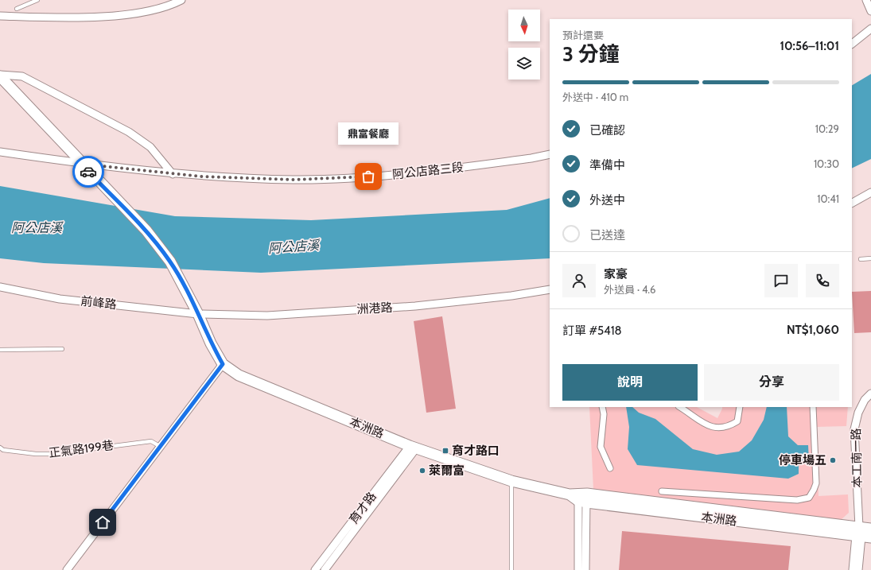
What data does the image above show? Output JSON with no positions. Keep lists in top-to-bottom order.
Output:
{
  "streets": {
    "main road": ["本洲路"],
    "street": [
      "阿公店路三段",
      "前峰路",
      "洲港路",
      "本工南一路",
      "育才路"
    ],
    "lane": ["正氣路199巷"]
  },
  "crossings": [
    ["阿公店路三段", "本洲路"],
    ["前峰路", "洲港路"],
    ["前峰路", "本洲路"],
    ["洲港路", "本洲路"],
    ["本洲路", "本工南一路"],
    ["本洲路", "育才路"]
  ],
  "water": ["阿公店溪"],
  "places": {
    "other": ["鼎富餐廳", "停車場五", "萊爾富"],
    "transit": ["育才路口"]
  },
  "north": "bottom",
  "page": {
    "heading": ["3 分鐘", "預計還要", "10:56–11:01"],
    "panel": [
      "家豪",
      "外送員 · 4.6",
      "訂單 #5418",
      "NT$1,060"
    ],
    "bar": "外送中 · 410 m",
    "list": [
      ["已確認", "10:29"],
      ["準備中", "10:30"],
      ["外送中", "10:41"],
      "已送達"
    ],
    "bubble": "鼎富餐廳",
    "buttons": ["說明", "分享"]
  }
}
